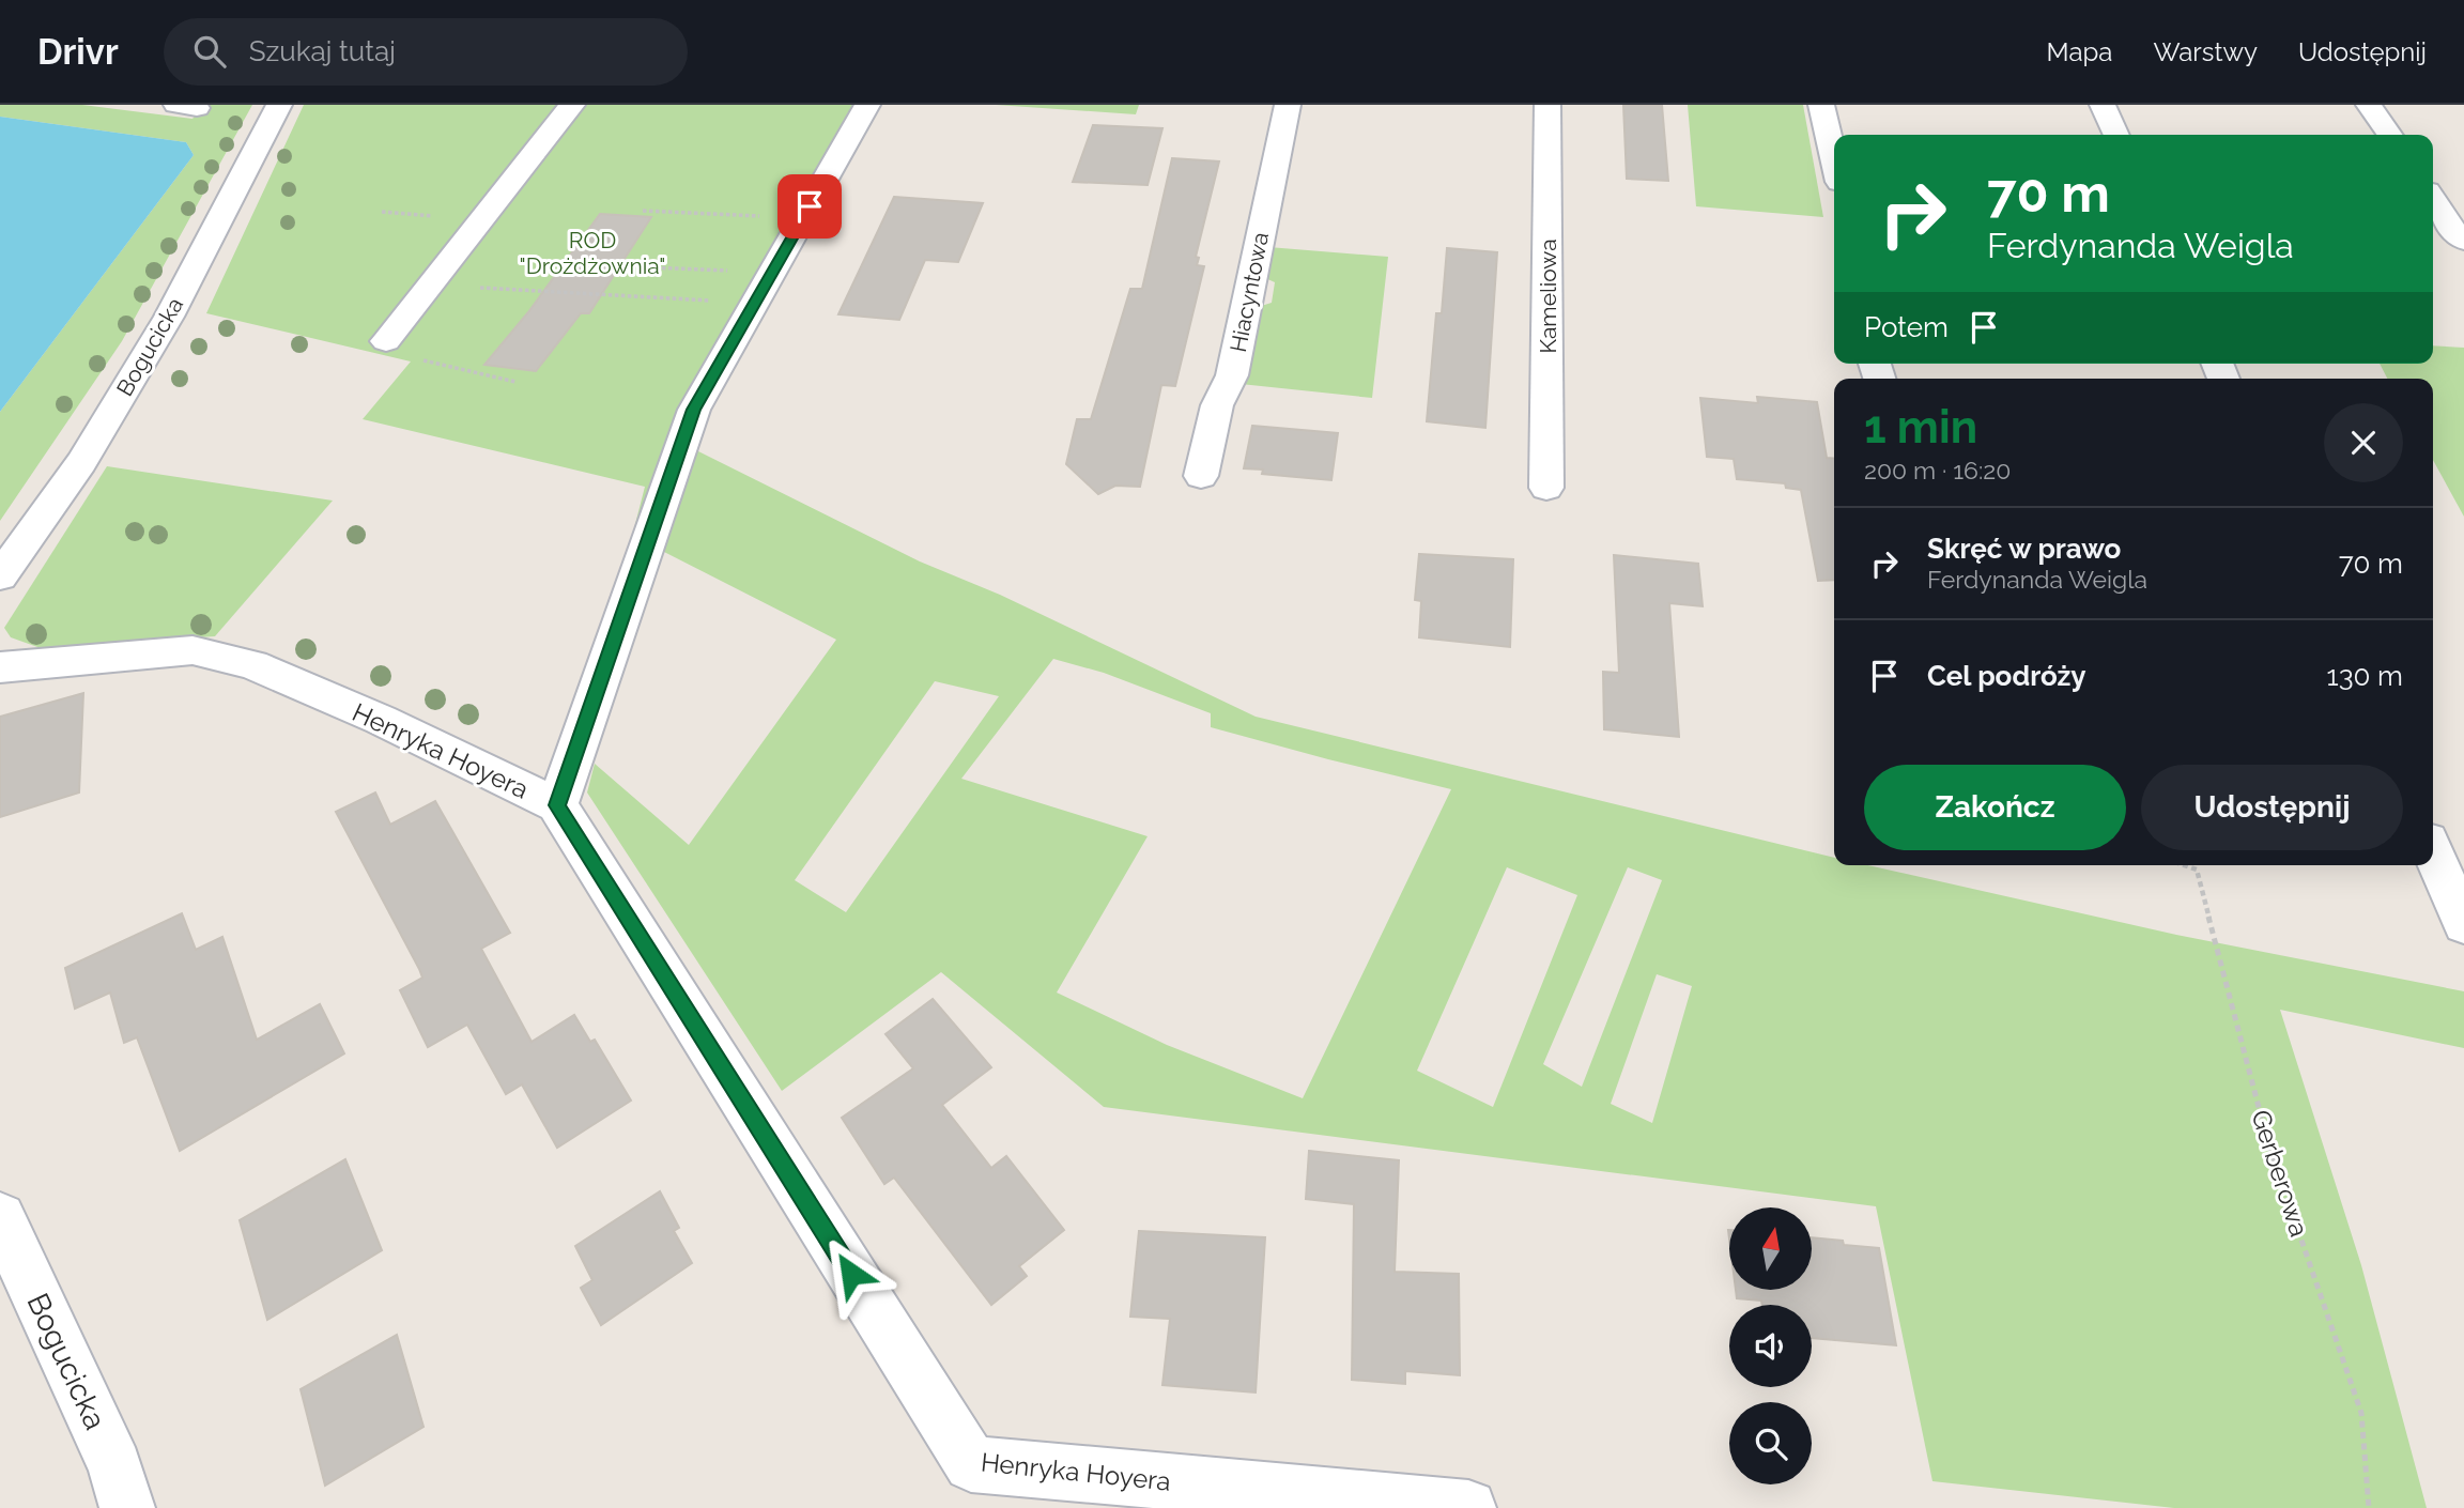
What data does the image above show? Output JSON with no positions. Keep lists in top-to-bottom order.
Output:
{
  "streets": {
    "street": [
      "Hiacyntowa",
      "Kameliowa",
      "Bogucicka",
      "Henryka Hoyera"
    ],
    "path": ["Gerberowa"]
  },
  "parks": ["ROD \"Drożdżownia\""],
  "north": "top",
  "page": {
    "header": "Drivr",
    "search": "Szukaj tutaj",
    "nav": ["Mapa", "Warstwy", "Udostępnij"],
    "turn": ["70 m", "Ferdynanda Weigla"],
    "then": "Potem",
    "heading": ["1 min", "200 m · 16:20"],
    "list": [
      {
        "name": "Skręć w prawo",
        "note": "Ferdynanda Weigla",
        "value": "70 m"
      },
      {
        "name": "Cel podróży",
        "value": "130 m"
      }
    ],
    "buttons": ["Zakończ", "Udostępnij"]
  }
}
